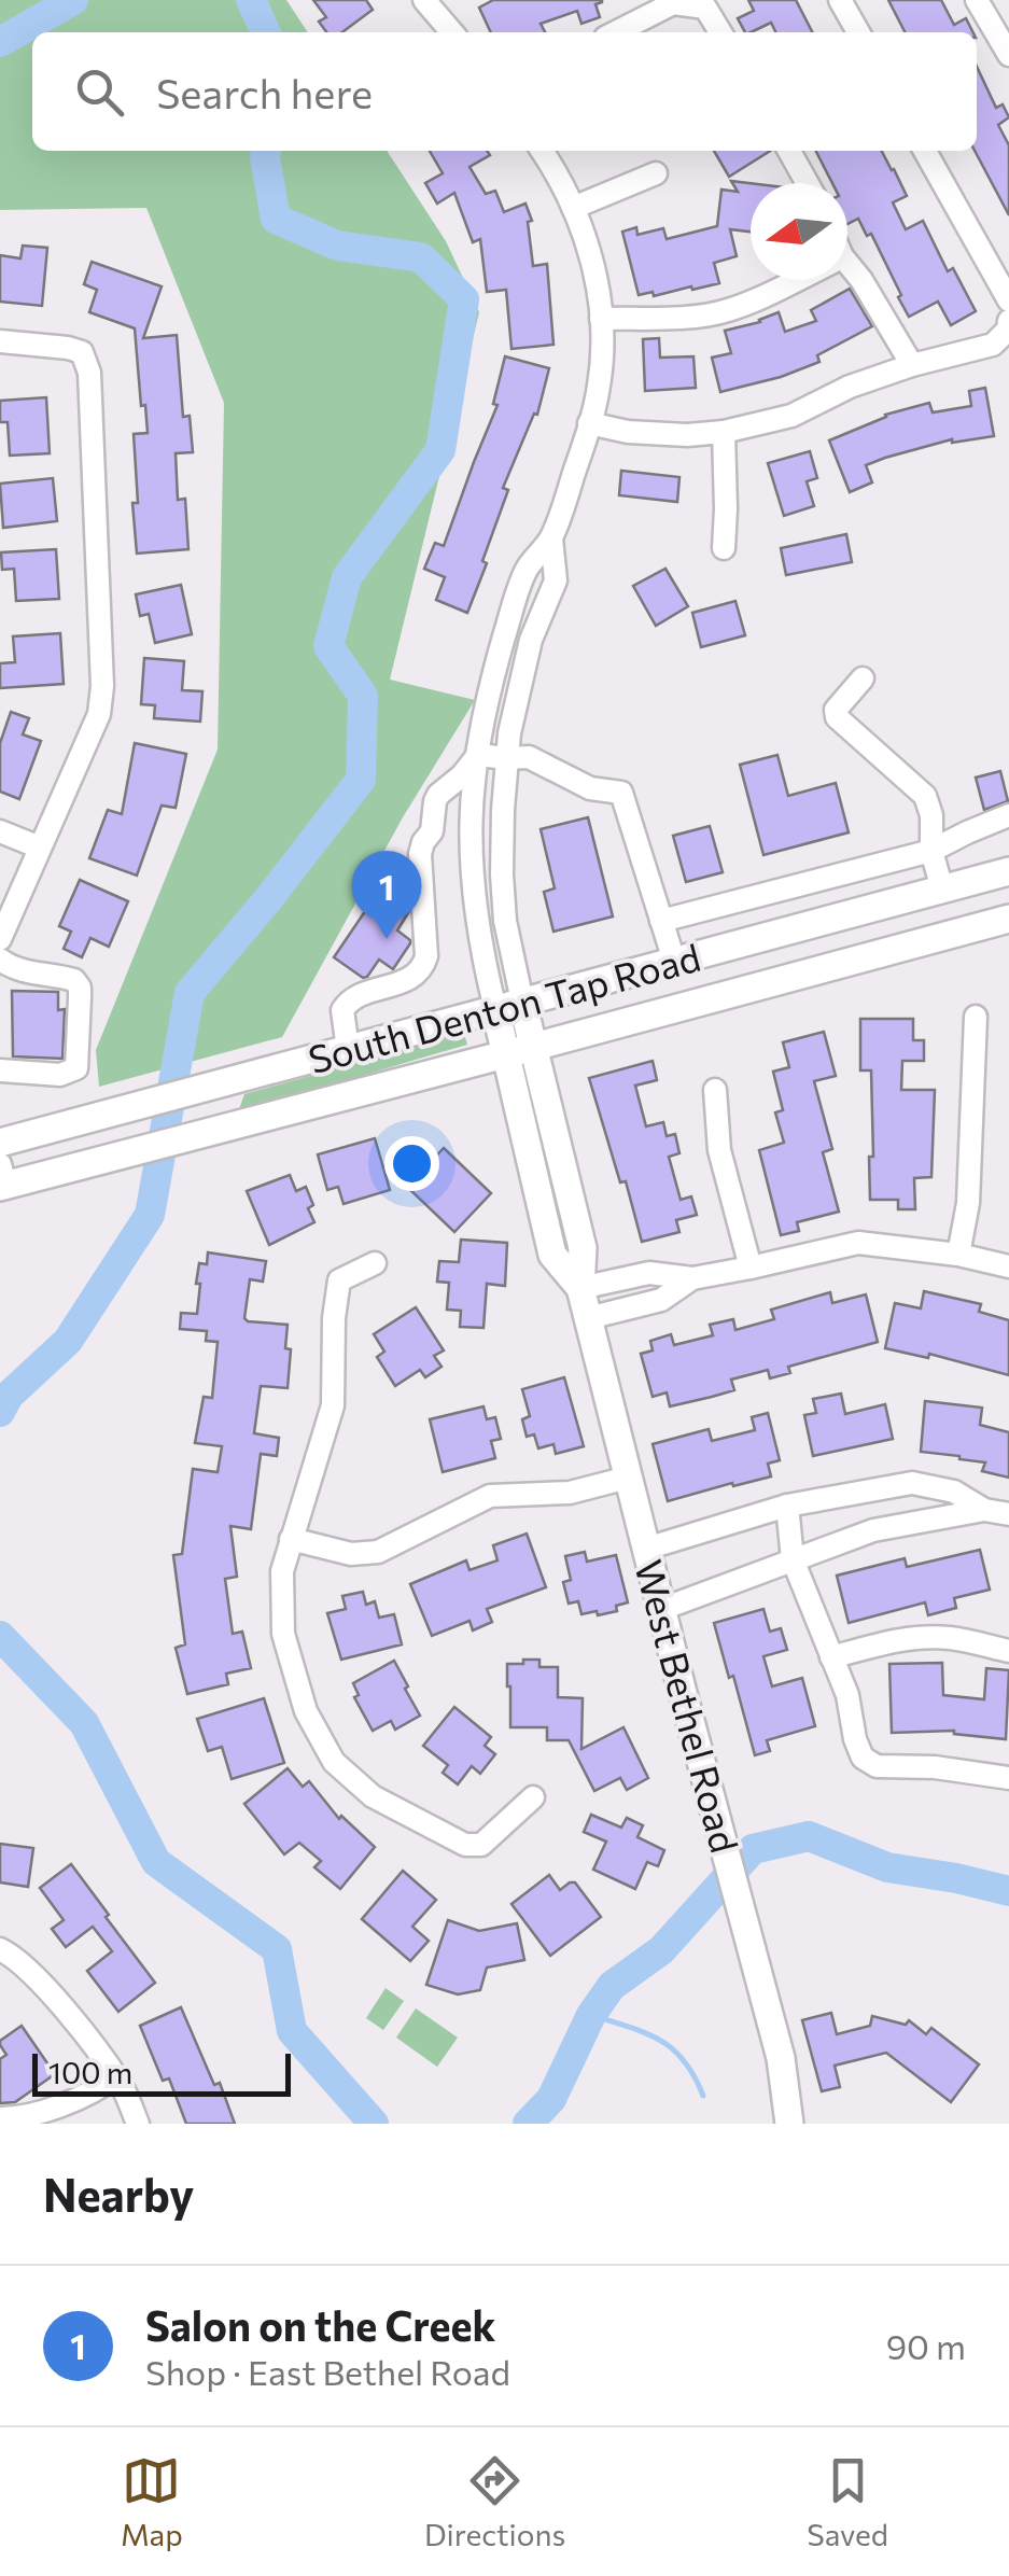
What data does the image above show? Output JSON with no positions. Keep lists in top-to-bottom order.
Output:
{
  "streets": {
    "main road": ["South Denton Tap Road", "West Bethel Road"]
  },
  "crossings": [
    ["South Denton Tap Road", "West Bethel Road"]
  ],
  "scale_bar": "100 m",
  "north": "left",
  "page": {
    "search": "Search here",
    "pins": "1",
    "scale": "100 m",
    "heading": "Nearby",
    "list": [
      {
        "mark": "1",
        "name": "Salon on the Creek",
        "note": "Shop · East Bethel Road",
        "value": "90 m"
      }
    ],
    "nav": ["Map", "Directions", "Saved"]
  }
}
